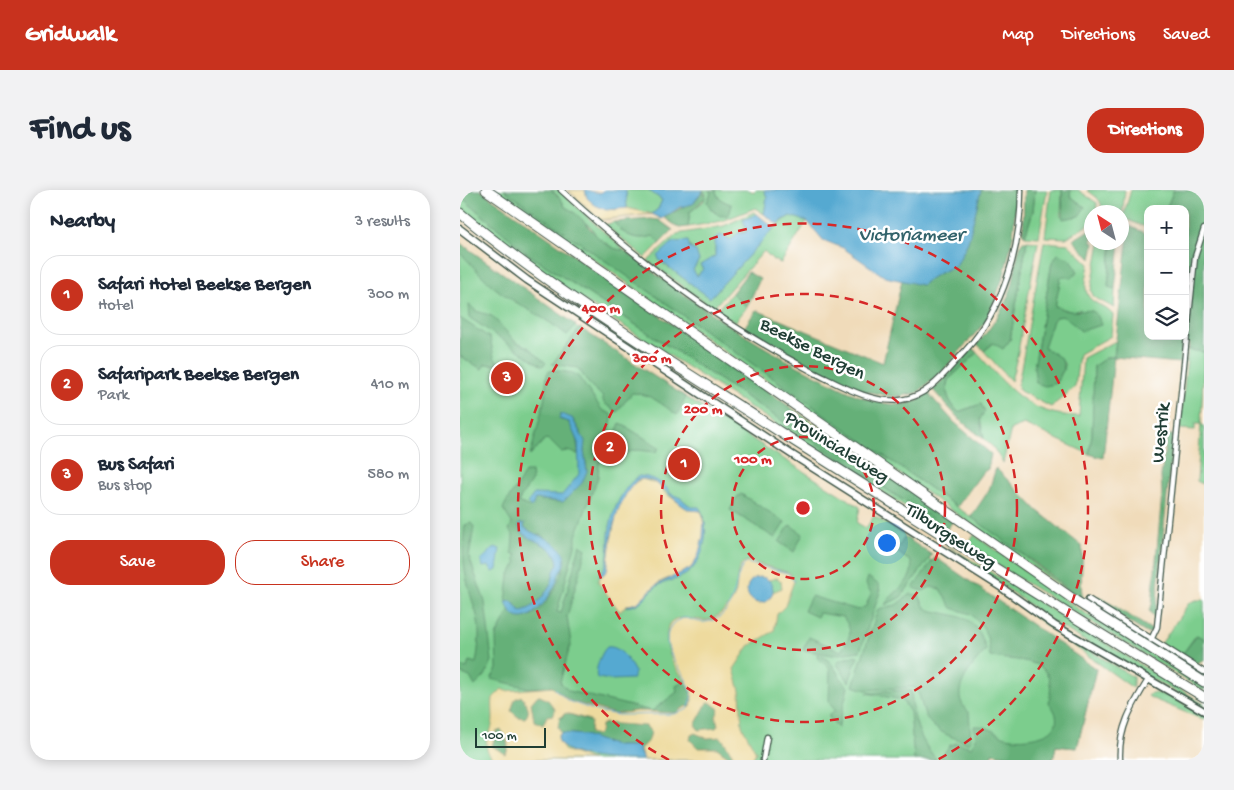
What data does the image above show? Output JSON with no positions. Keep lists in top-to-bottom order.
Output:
{
  "streets": {
    "highway": ["Provincialeweg"],
    "street": ["Beekse Bergen", "Westrik", "Tilburgseweg"]
  },
  "water": ["Victoriameer"],
  "scale_bar": "100 m",
  "north": "top left",
  "page": {
    "header": "Gridwalk",
    "nav": ["Map", "Directions", "Saved"],
    "buttons": [
      "Directions",
      ["Save", "Share"]
    ],
    "title": "Find us",
    "heading": ["Nearby", "3 results"],
    "map_buttons": ["+", "−"],
    "list": [
      {
        "mark": "1",
        "name": "Safari Hotel Beekse Bergen",
        "note": "Hotel",
        "value": "300 m"
      },
      {
        "mark": "2",
        "name": "Safaripark Beekse Bergen",
        "note": "Park",
        "value": "410 m"
      },
      {
        "mark": "3",
        "name": "Bus Safari",
        "note": "Bus stop",
        "value": "580 m"
      }
    ],
    "pins": ["3", "2", "1"],
    "scale": "100 m"
  },
  "rings": [
    "400 m",
    "300 m",
    "200 m",
    "100 m"
  ]
}
